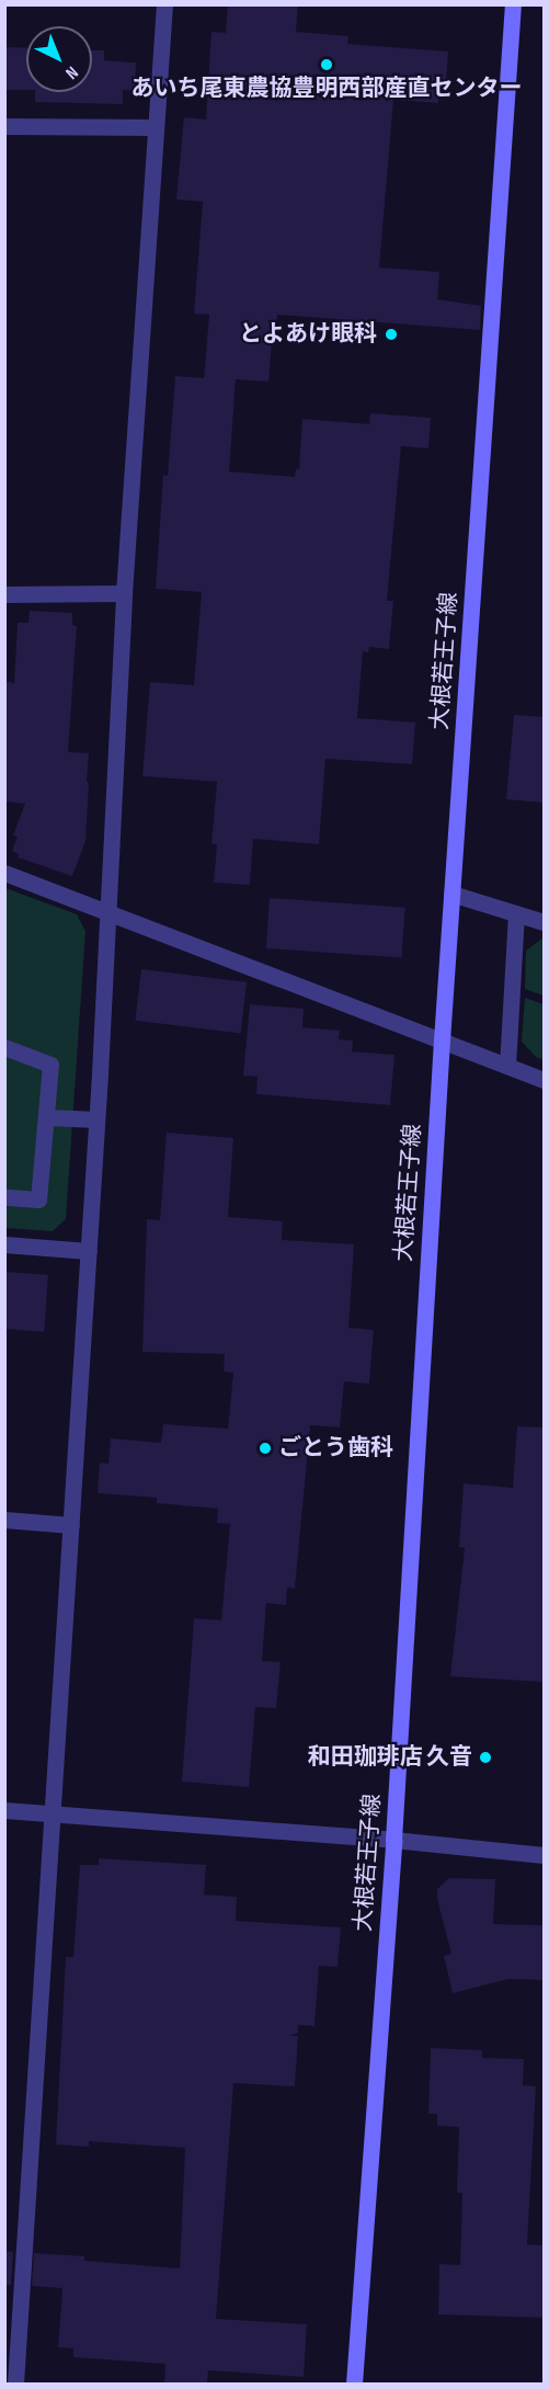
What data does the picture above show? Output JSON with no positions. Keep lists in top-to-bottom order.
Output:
{
  "streets": {
    "street": ["大根若王子線"]
  },
  "places": [
    "あいち尾東農協豊明西部産直センター",
    "とよあけ眼科",
    "ごとう歯科",
    "和田珈琲店 久音"
  ],
  "north": "bottom right"
}
